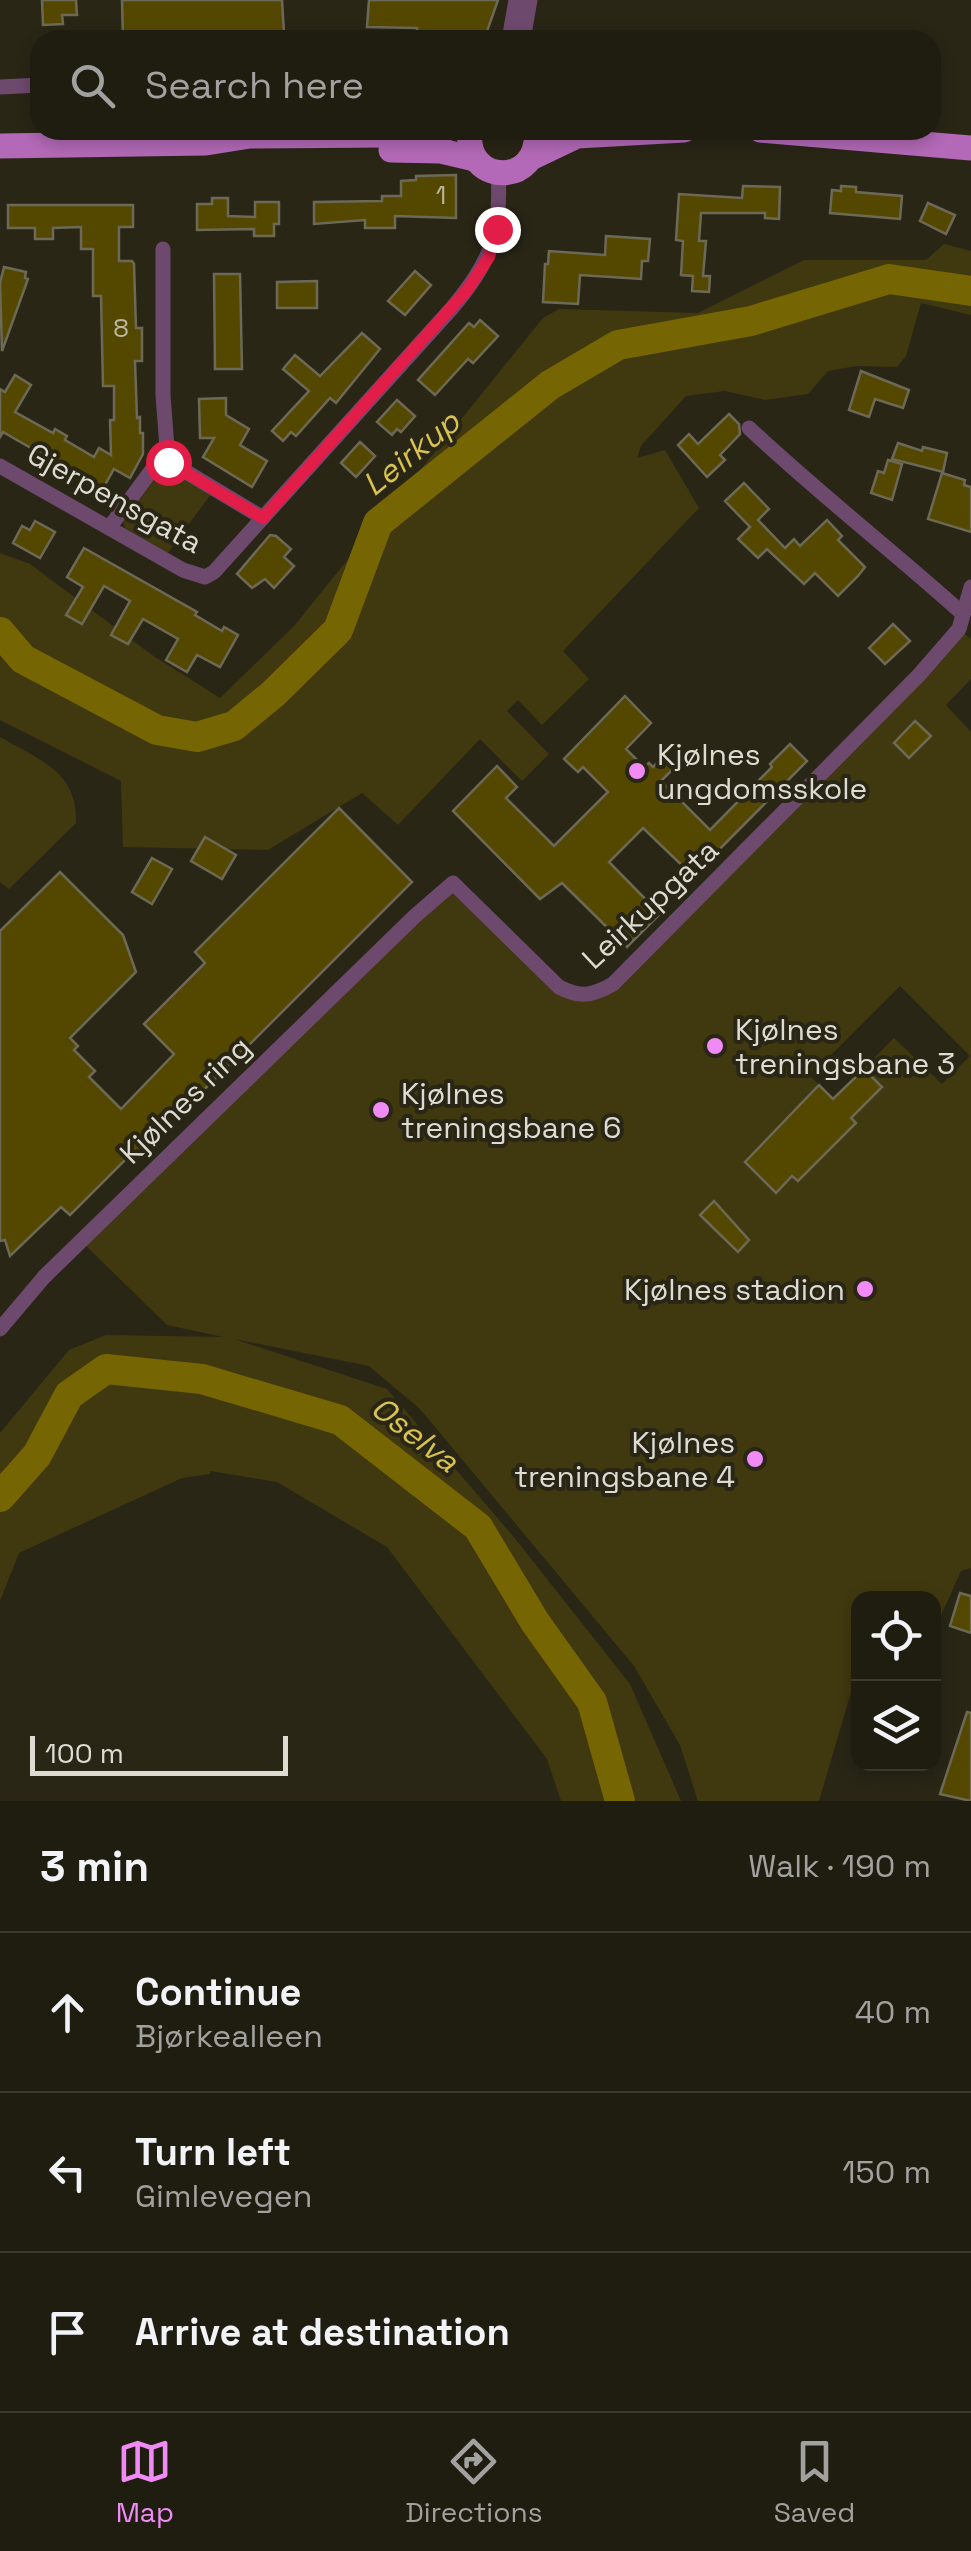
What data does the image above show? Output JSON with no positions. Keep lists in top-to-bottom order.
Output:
{
  "streets": {
    "street": ["Gjerpensgata", "Leirkupgata", "Kjølnes ring"]
  },
  "crossings": [
    ["Leirkupgata", "Kjølnes ring"]
  ],
  "water": ["Leirkup", "Oselva"],
  "places": [
    "Kjølnes ungdomsskole",
    "Kjølnes treningsbane 3",
    "Kjølnes treningsbane 6",
    "Kjølnes stadion",
    "Kjølnes treningsbane 4"
  ],
  "house_numbers": ["1", "8"],
  "scale_bar": "100 m",
  "page": {
    "search": "Search here",
    "scale": "100 m",
    "heading": ["3 min", "Walk · 190 m"],
    "list": [
      ["Continue", "Bjørkealleen", "40 m"],
      ["Turn left", "Gimlevegen", "150 m"],
      "Arrive at destination"
    ],
    "nav": ["Map", "Directions", "Saved"]
  }
}
